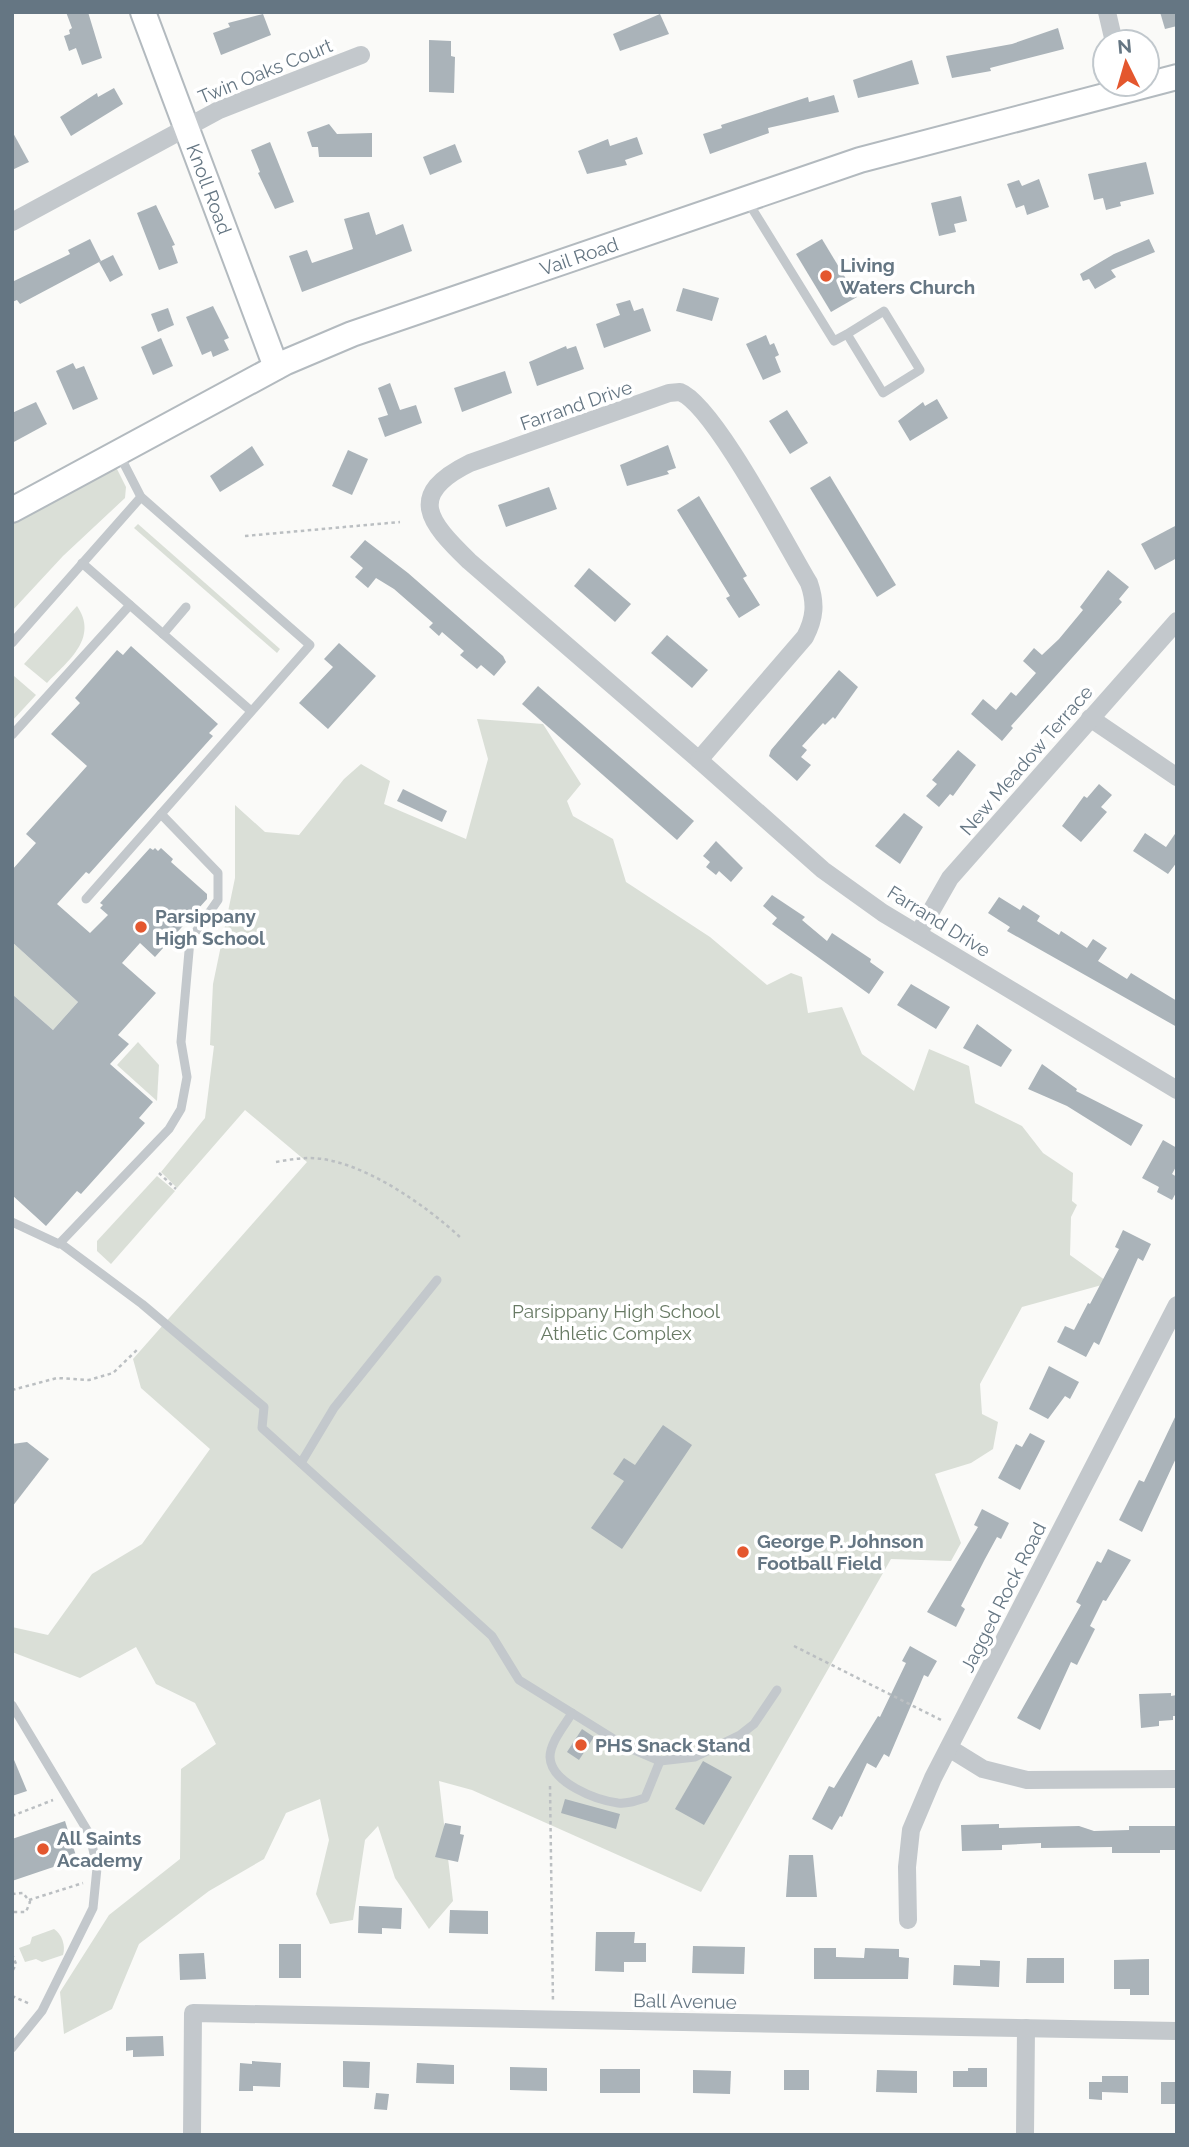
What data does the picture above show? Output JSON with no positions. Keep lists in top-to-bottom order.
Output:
{
  "streets": {
    "street": [
      "Twin Oaks Court",
      "Knoll Road",
      "Vail Road",
      "Farrand Drive",
      "New Meadow Terrace",
      "Jagged Rock Road",
      "Ball Avenue"
    ]
  },
  "crossings": [
    ["Twin Oaks Court", "Knoll Road"],
    ["Knoll Road", "Vail Road"],
    ["Farrand Drive", "New Meadow Terrace"]
  ],
  "parks": ["Parsippany High School Athletic Complex"],
  "places": [
    "Living Waters Church",
    "Parsippany High School",
    "George P. Johnson Football Field",
    "PHS Snack Stand",
    "All Saints Academy"
  ],
  "north": "top"
}
